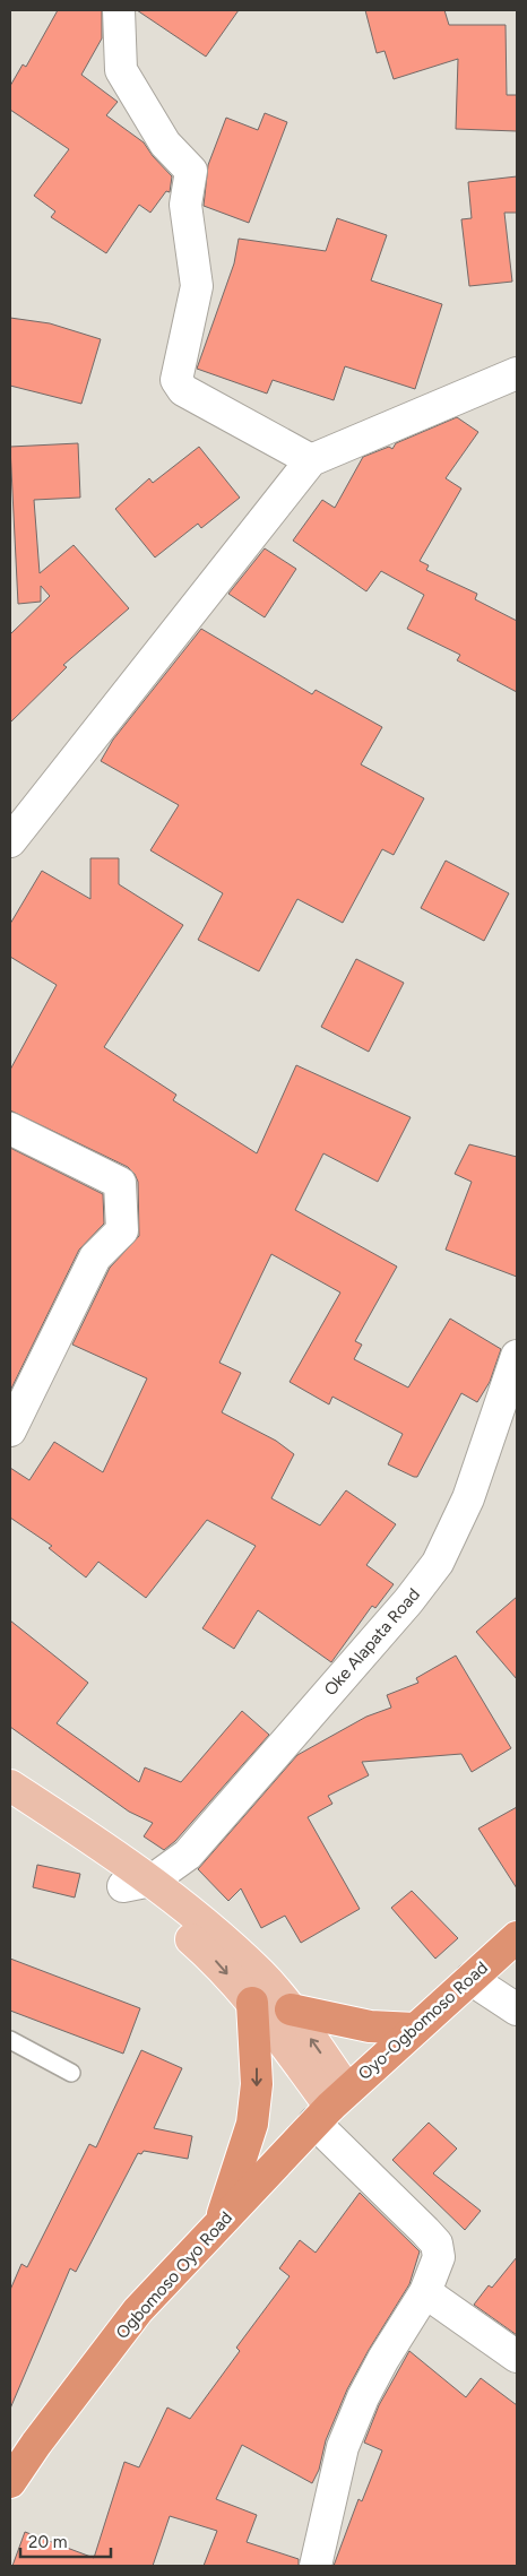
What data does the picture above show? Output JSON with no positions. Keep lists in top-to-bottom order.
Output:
{
  "streets": {
    "highway": ["Oyo-Ogbomoso Road", "Ogbomoso Oyo Road"],
    "street": ["Oke Alapata Road"]
  },
  "crossings": [
    ["Oyo-Ogbomoso Road", "Ogbomoso Oyo Road"]
  ],
  "scale_bar": "20 m"
}
